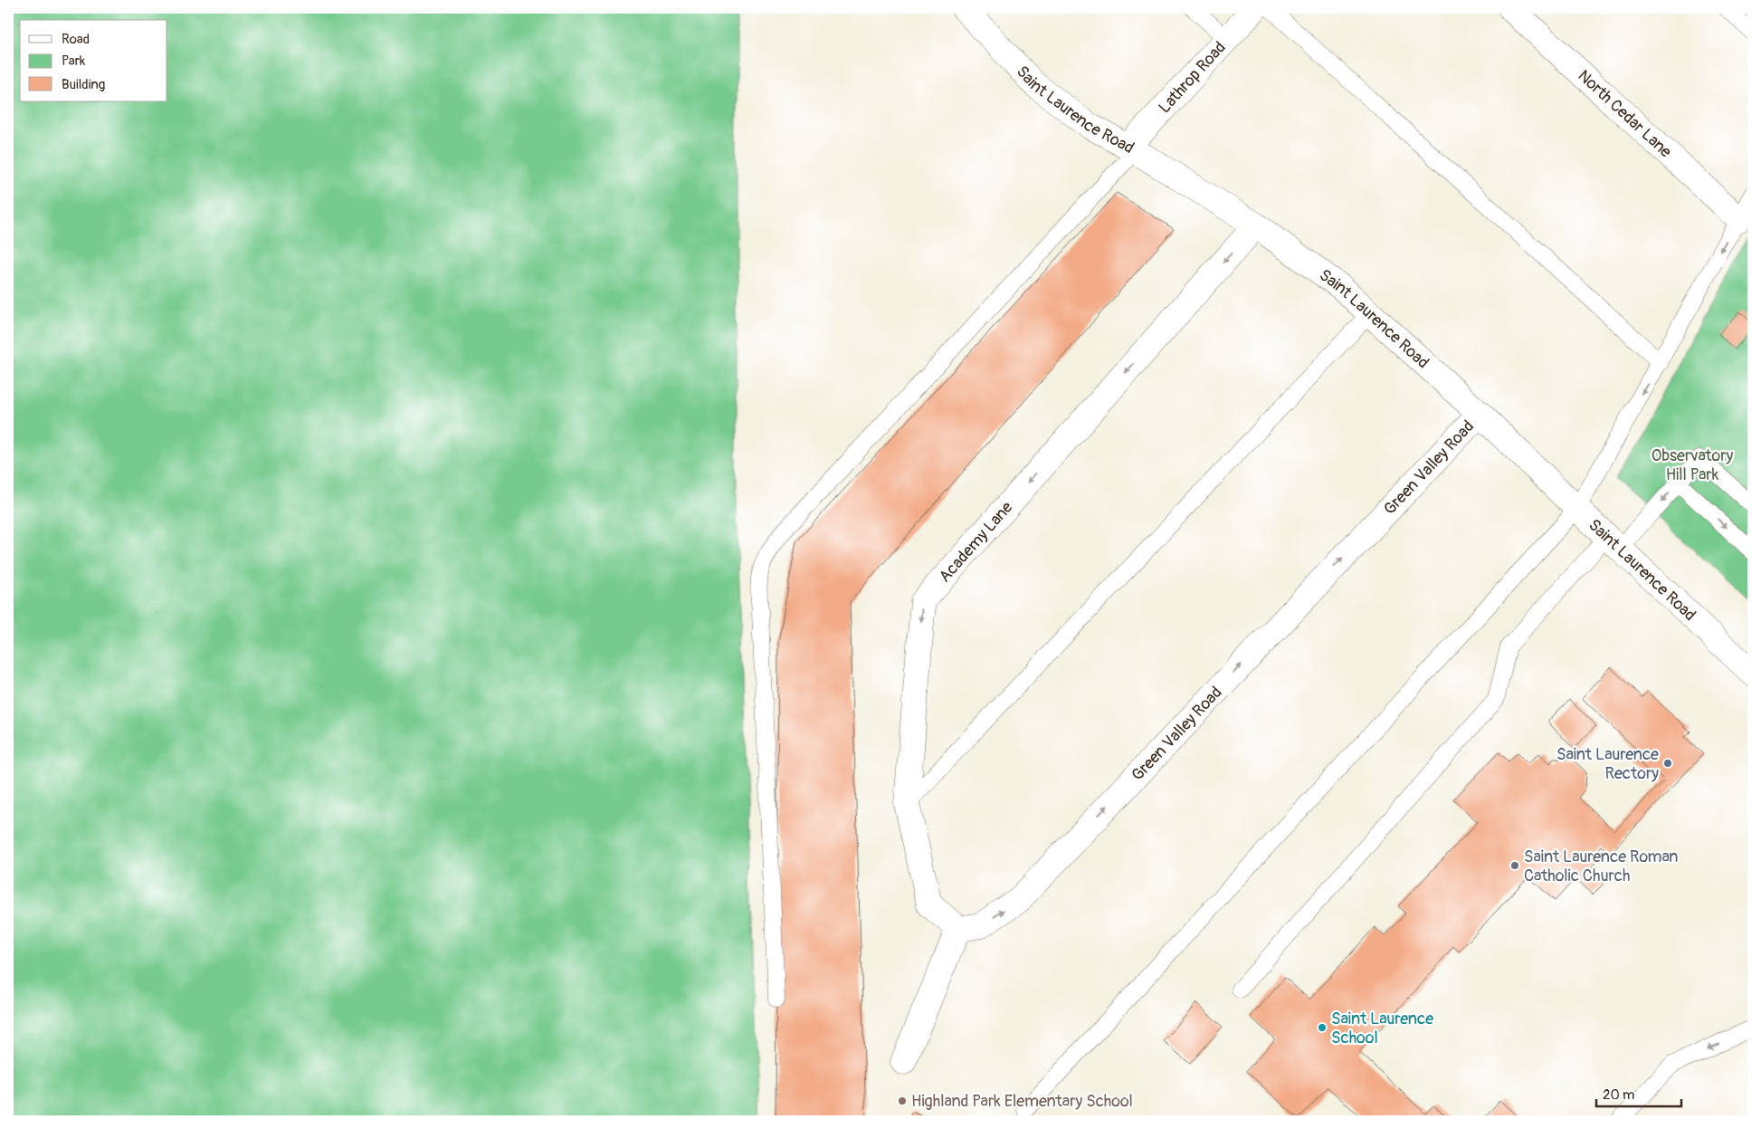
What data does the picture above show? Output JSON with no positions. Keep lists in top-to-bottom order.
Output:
{
  "streets": {
    "street": [
      "Lathrop Road",
      "Saint Laurence Road",
      "North Cedar Lane",
      "Green Valley Road",
      "Academy Lane"
    ]
  },
  "crossings": [
    ["Lathrop Road", "Saint Laurence Road"],
    ["Saint Laurence Road", "Green Valley Road"],
    ["Saint Laurence Road", "Academy Lane"],
    ["Green Valley Road", "Academy Lane"]
  ],
  "one_way": ["Green Valley Road", "Academy Lane"],
  "parks": ["Observatory Hill Park"],
  "places": [
    "Saint Laurence Rectory",
    "Saint Laurence Roman Catholic Church",
    "Saint Laurence School",
    "Highland Park Elementary School"
  ],
  "legend": ["Road", "Park", "Building"],
  "scale_bar": "20 m"
}
